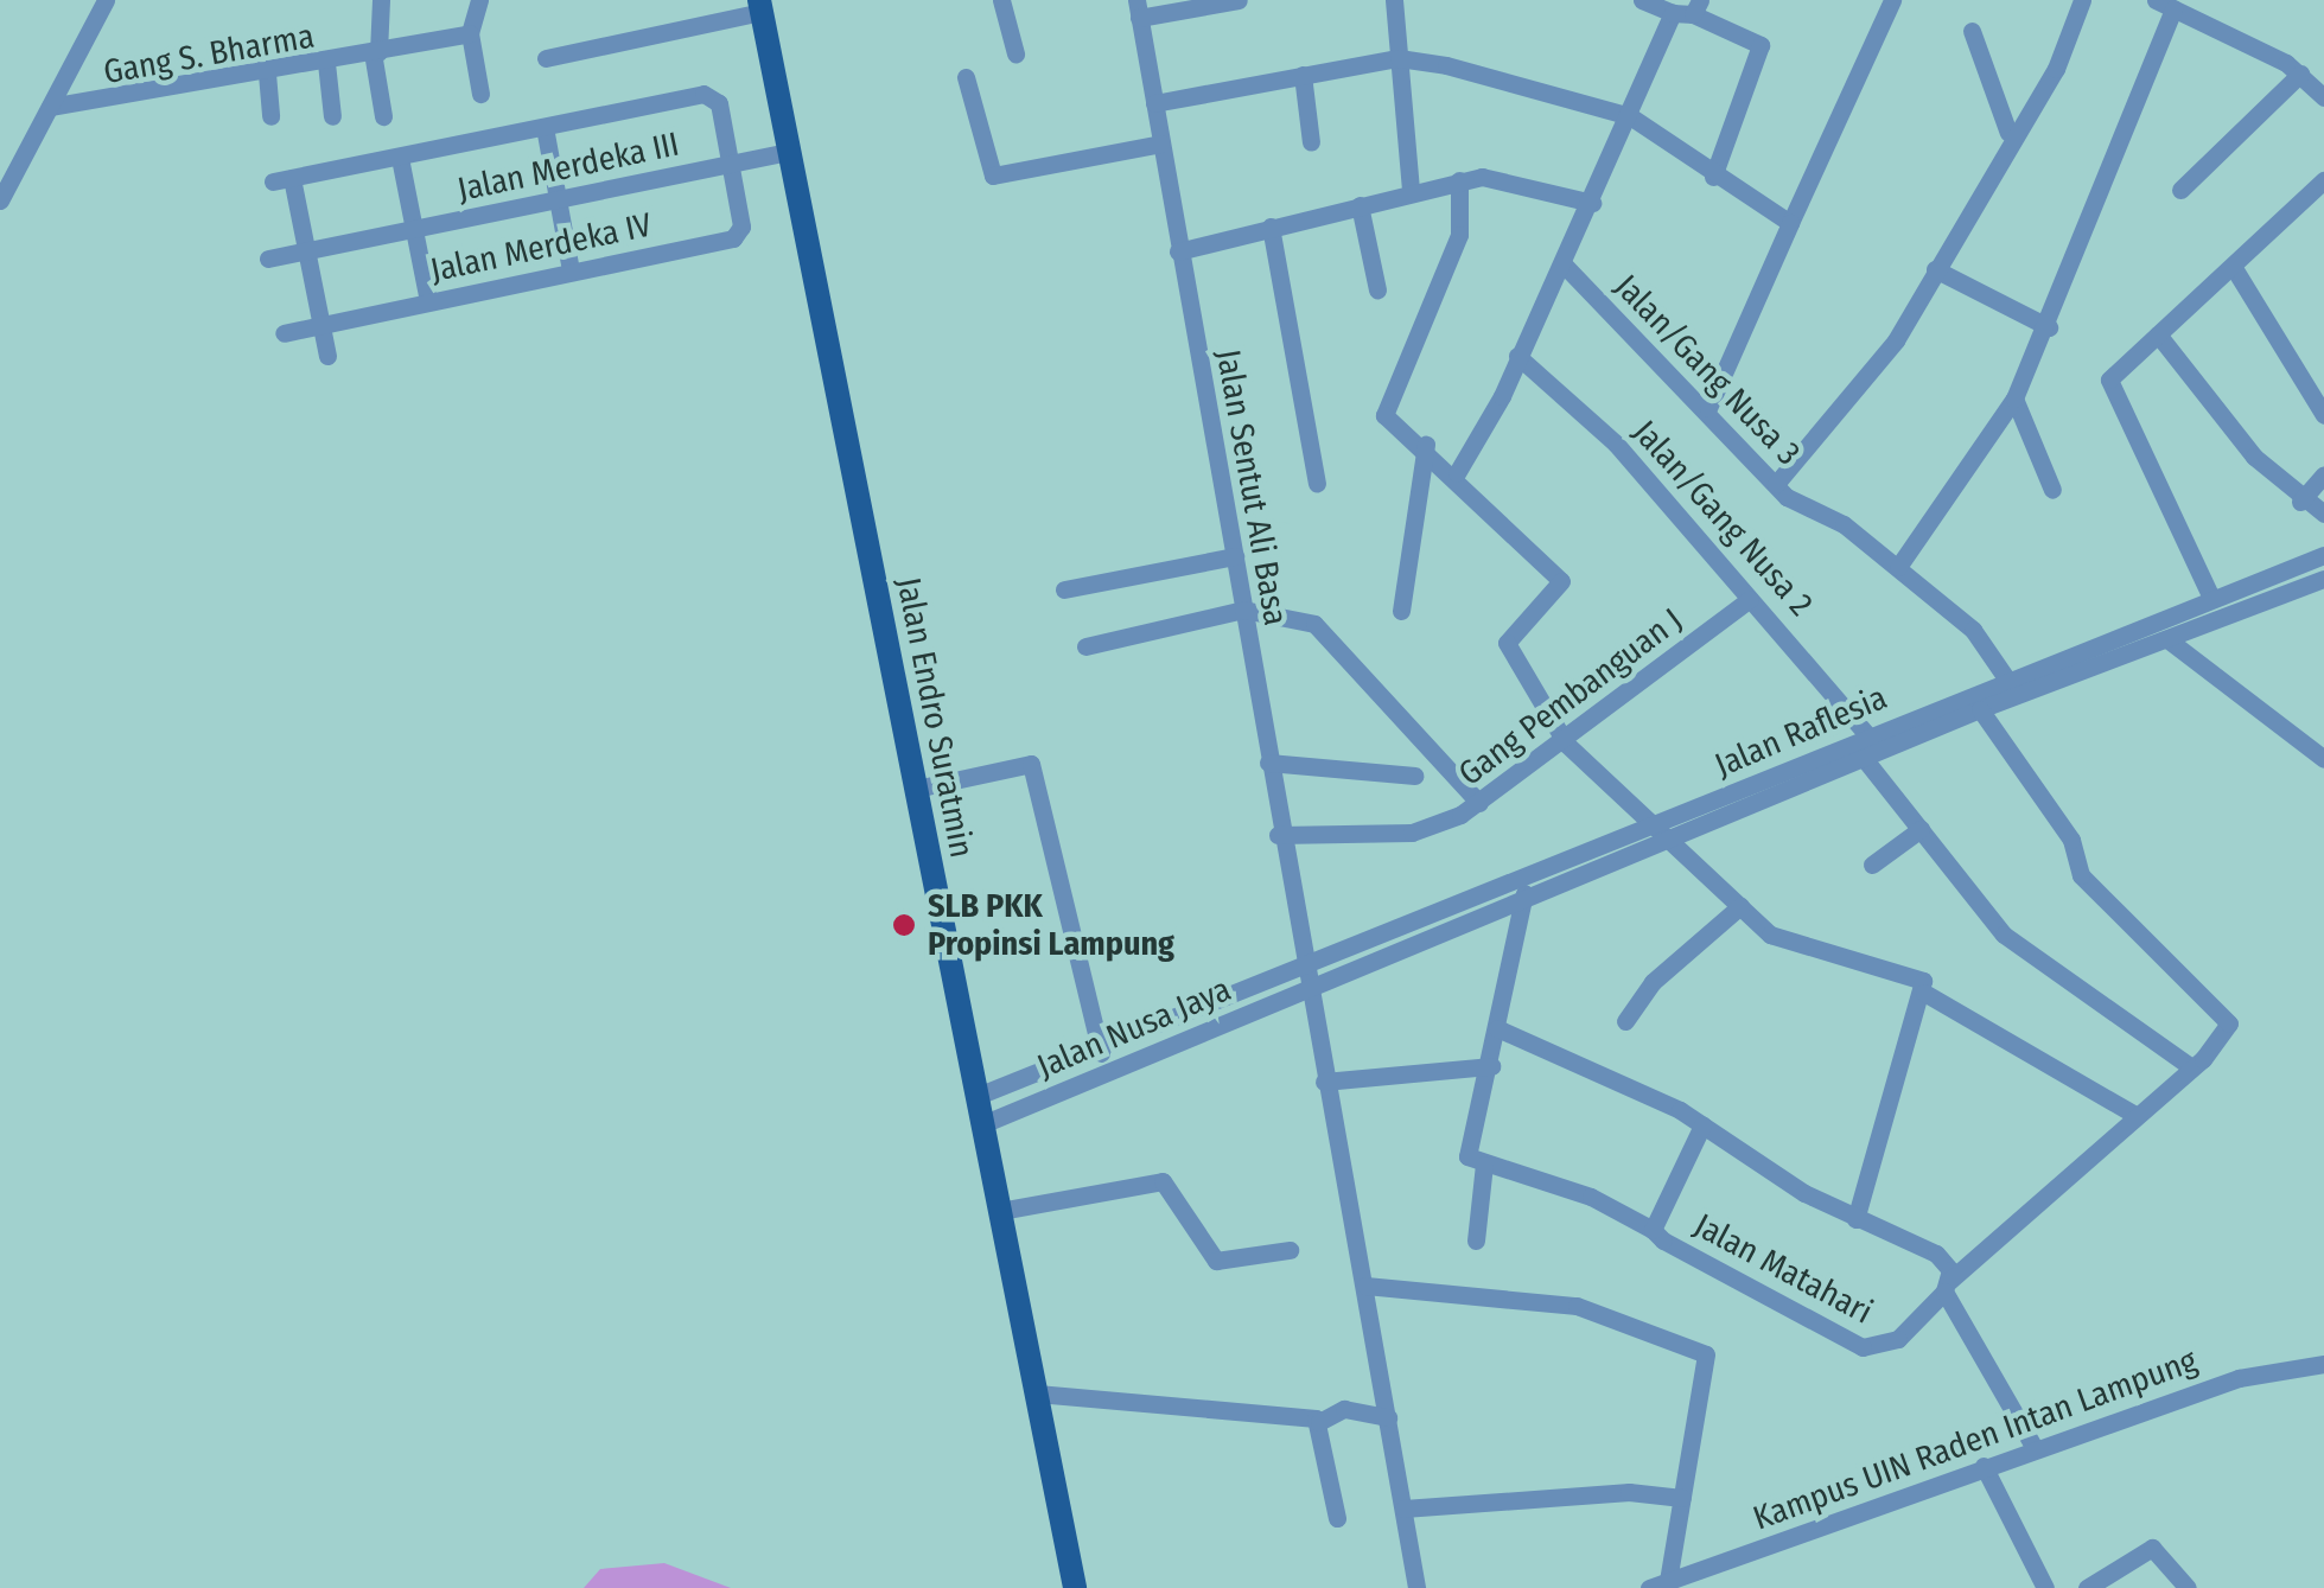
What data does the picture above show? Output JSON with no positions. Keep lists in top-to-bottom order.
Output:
{
  "streets": {
    "main road": ["Jalan Endro Suratmin"],
    "street": [
      "Gang S. Bharma",
      "Jalan Merdeka III",
      "Jalan Merdeka IV",
      "Jalan/Gang Nusa 3",
      "Jalan Sentut Ali Basa",
      "Jalan/Gang Nusa 2",
      "Gang Pembanguan J",
      "Jalan Raflesia",
      "Jalan Nusa Jaya",
      "Jalan Matahari",
      "Kampus UIN Raden Intan Lampung"
    ]
  },
  "crossings": [
    ["Jalan Merdeka III", "Jalan Merdeka IV"],
    ["Jalan Merdeka III", "Jalan Endro Suratmin"],
    ["Jalan/Gang Nusa 3", "Jalan Raflesia"],
    ["Jalan Sentut Ali Basa", "Gang Pembanguan J"],
    ["Jalan Sentut Ali Basa", "Jalan Raflesia"],
    ["Jalan Sentut Ali Basa", "Jalan Nusa Jaya"],
    ["Jalan/Gang Nusa 2", "Gang Pembanguan J"],
    ["Jalan/Gang Nusa 2", "Jalan Raflesia"],
    ["Jalan Endro Suratmin", "Jalan Nusa Jaya"],
    ["Jalan Raflesia", "Jalan Nusa Jaya"],
    ["Jalan Raflesia", "Jalan Matahari"]
  ],
  "places": ["SLB PKK Propinsi Lampung"]
}
